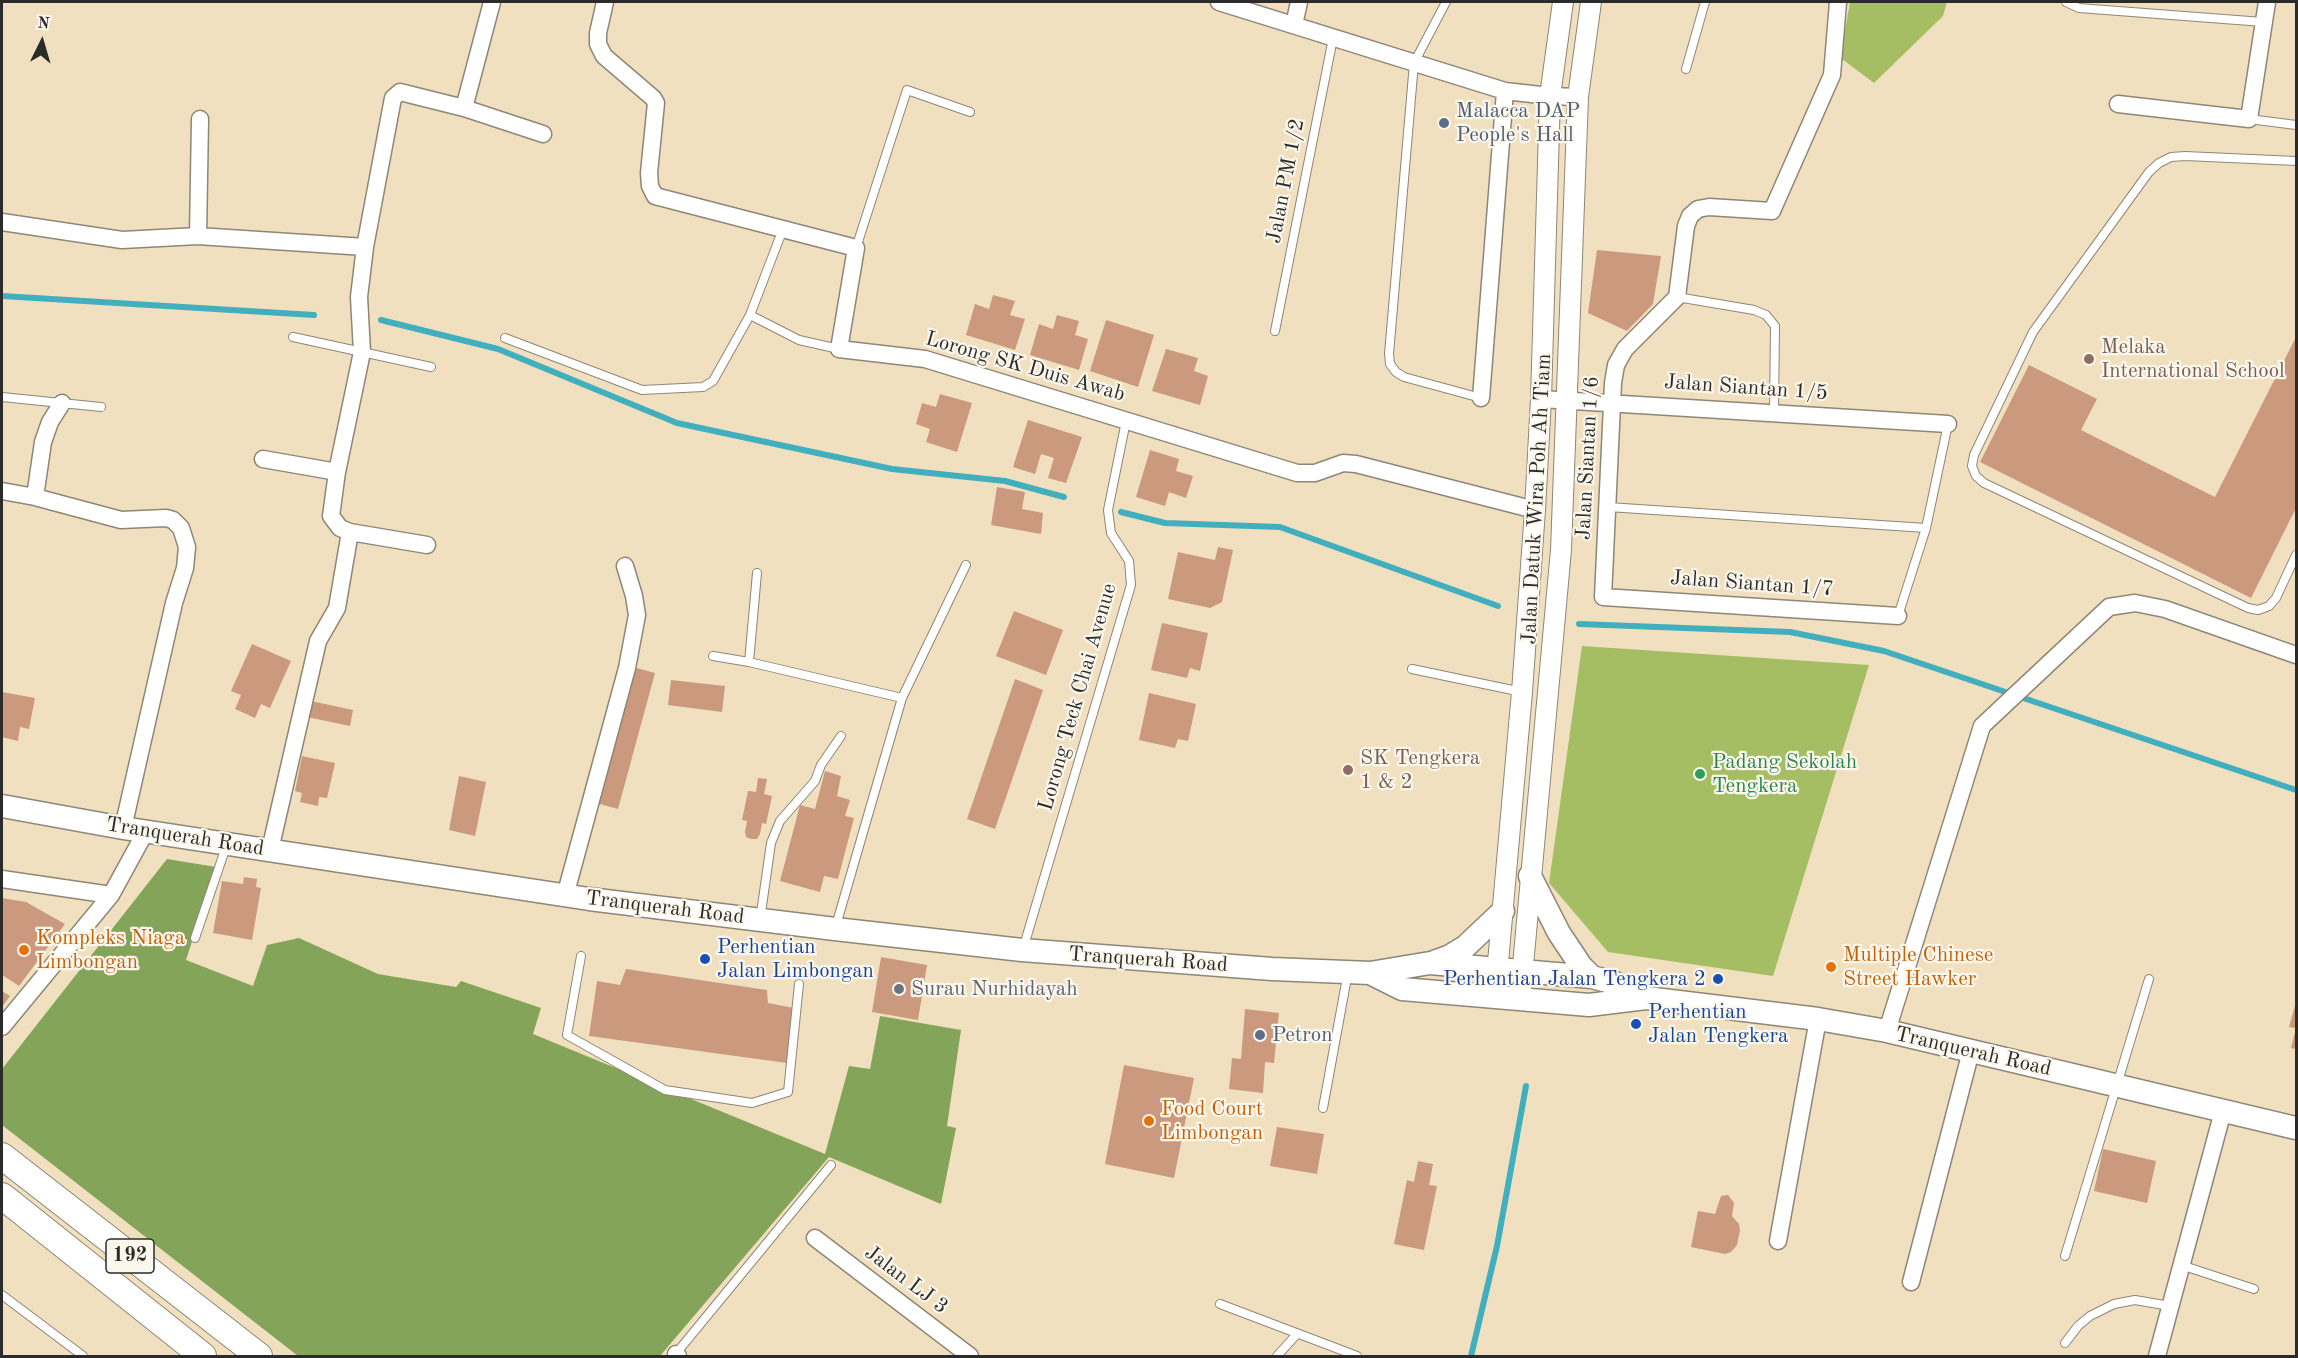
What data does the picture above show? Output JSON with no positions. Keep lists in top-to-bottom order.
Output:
{
  "streets": {
    "main road": ["Tranquerah Road", "192"],
    "street": [
      "Lorong SK Duis Awab",
      "Jalan Siantan 1/5",
      "Jalan Siantan 1/6",
      "Jalan Datuk Wira Poh Ah Tiam",
      "Jalan Siantan 1/7",
      "Jalan LJ 3"
    ],
    "lane": ["Jalan PM 1/2", "Lorong Teck Chai Avenue"]
  },
  "crossings": [
    ["Lorong SK Duis Awab", "Jalan Datuk Wira Poh Ah Tiam"],
    ["Lorong SK Duis Awab", "Lorong Teck Chai Avenue"],
    ["Jalan Siantan 1/5", "Jalan Siantan 1/6"],
    ["Jalan Siantan 1/5", "Jalan Datuk Wira Poh Ah Tiam"],
    ["Jalan Siantan 1/6", "Jalan Siantan 1/7"],
    ["Jalan Datuk Wira Poh Ah Tiam", "Tranquerah Road"],
    ["Lorong Teck Chai Avenue", "Tranquerah Road"]
  ],
  "places": [
    "Malacca DAP People's Hall",
    "Melaka International School",
    "SK Tengkera 1 & 2",
    "Padang Sekolah Tengkera",
    "Kompleks Niaga Limbongan",
    "Perhentian Jalan Limbongan",
    "Multiple Chinese Street Hawker",
    "Perhentian Jalan Tengkera 2",
    "Surau Nurhidayah",
    "Perhentian Jalan Tengkera",
    "Petron",
    "Food Court Limbongan"
  ],
  "north": "top"
}
